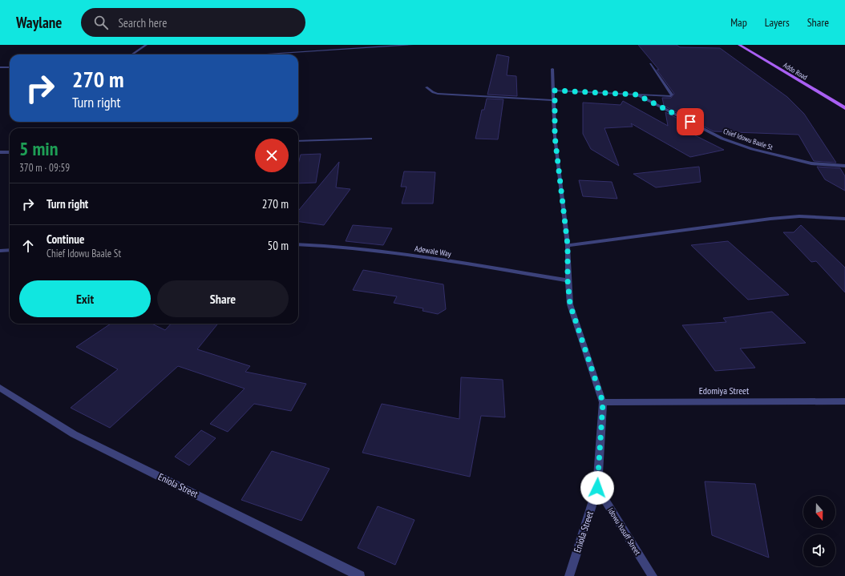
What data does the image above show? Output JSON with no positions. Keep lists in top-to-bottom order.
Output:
{
  "streets": {
    "main road": ["Addo Road"],
    "street": [
      "Chief Idowu Baale St",
      "Adewale Way",
      "Edomiya Street",
      "Eniola Street",
      "Idowu Yusuff Street"
    ]
  },
  "crossings": [
    ["Eniola Street", "Idowu Yusuff Street"]
  ],
  "north": "bottom",
  "page": {
    "header": "Waylane",
    "search": "Search here",
    "nav": ["Map", "Layers", "Share"],
    "turn": ["270 m", "Turn right"],
    "heading": ["5 min", "370 m · 09:59"],
    "list": [
      {
        "name": "Turn right",
        "value": "270 m"
      },
      {
        "name": "Continue",
        "note": "Chief Idowu Baale St",
        "value": "50 m"
      }
    ],
    "buttons": ["Exit", "Share"]
  }
}
